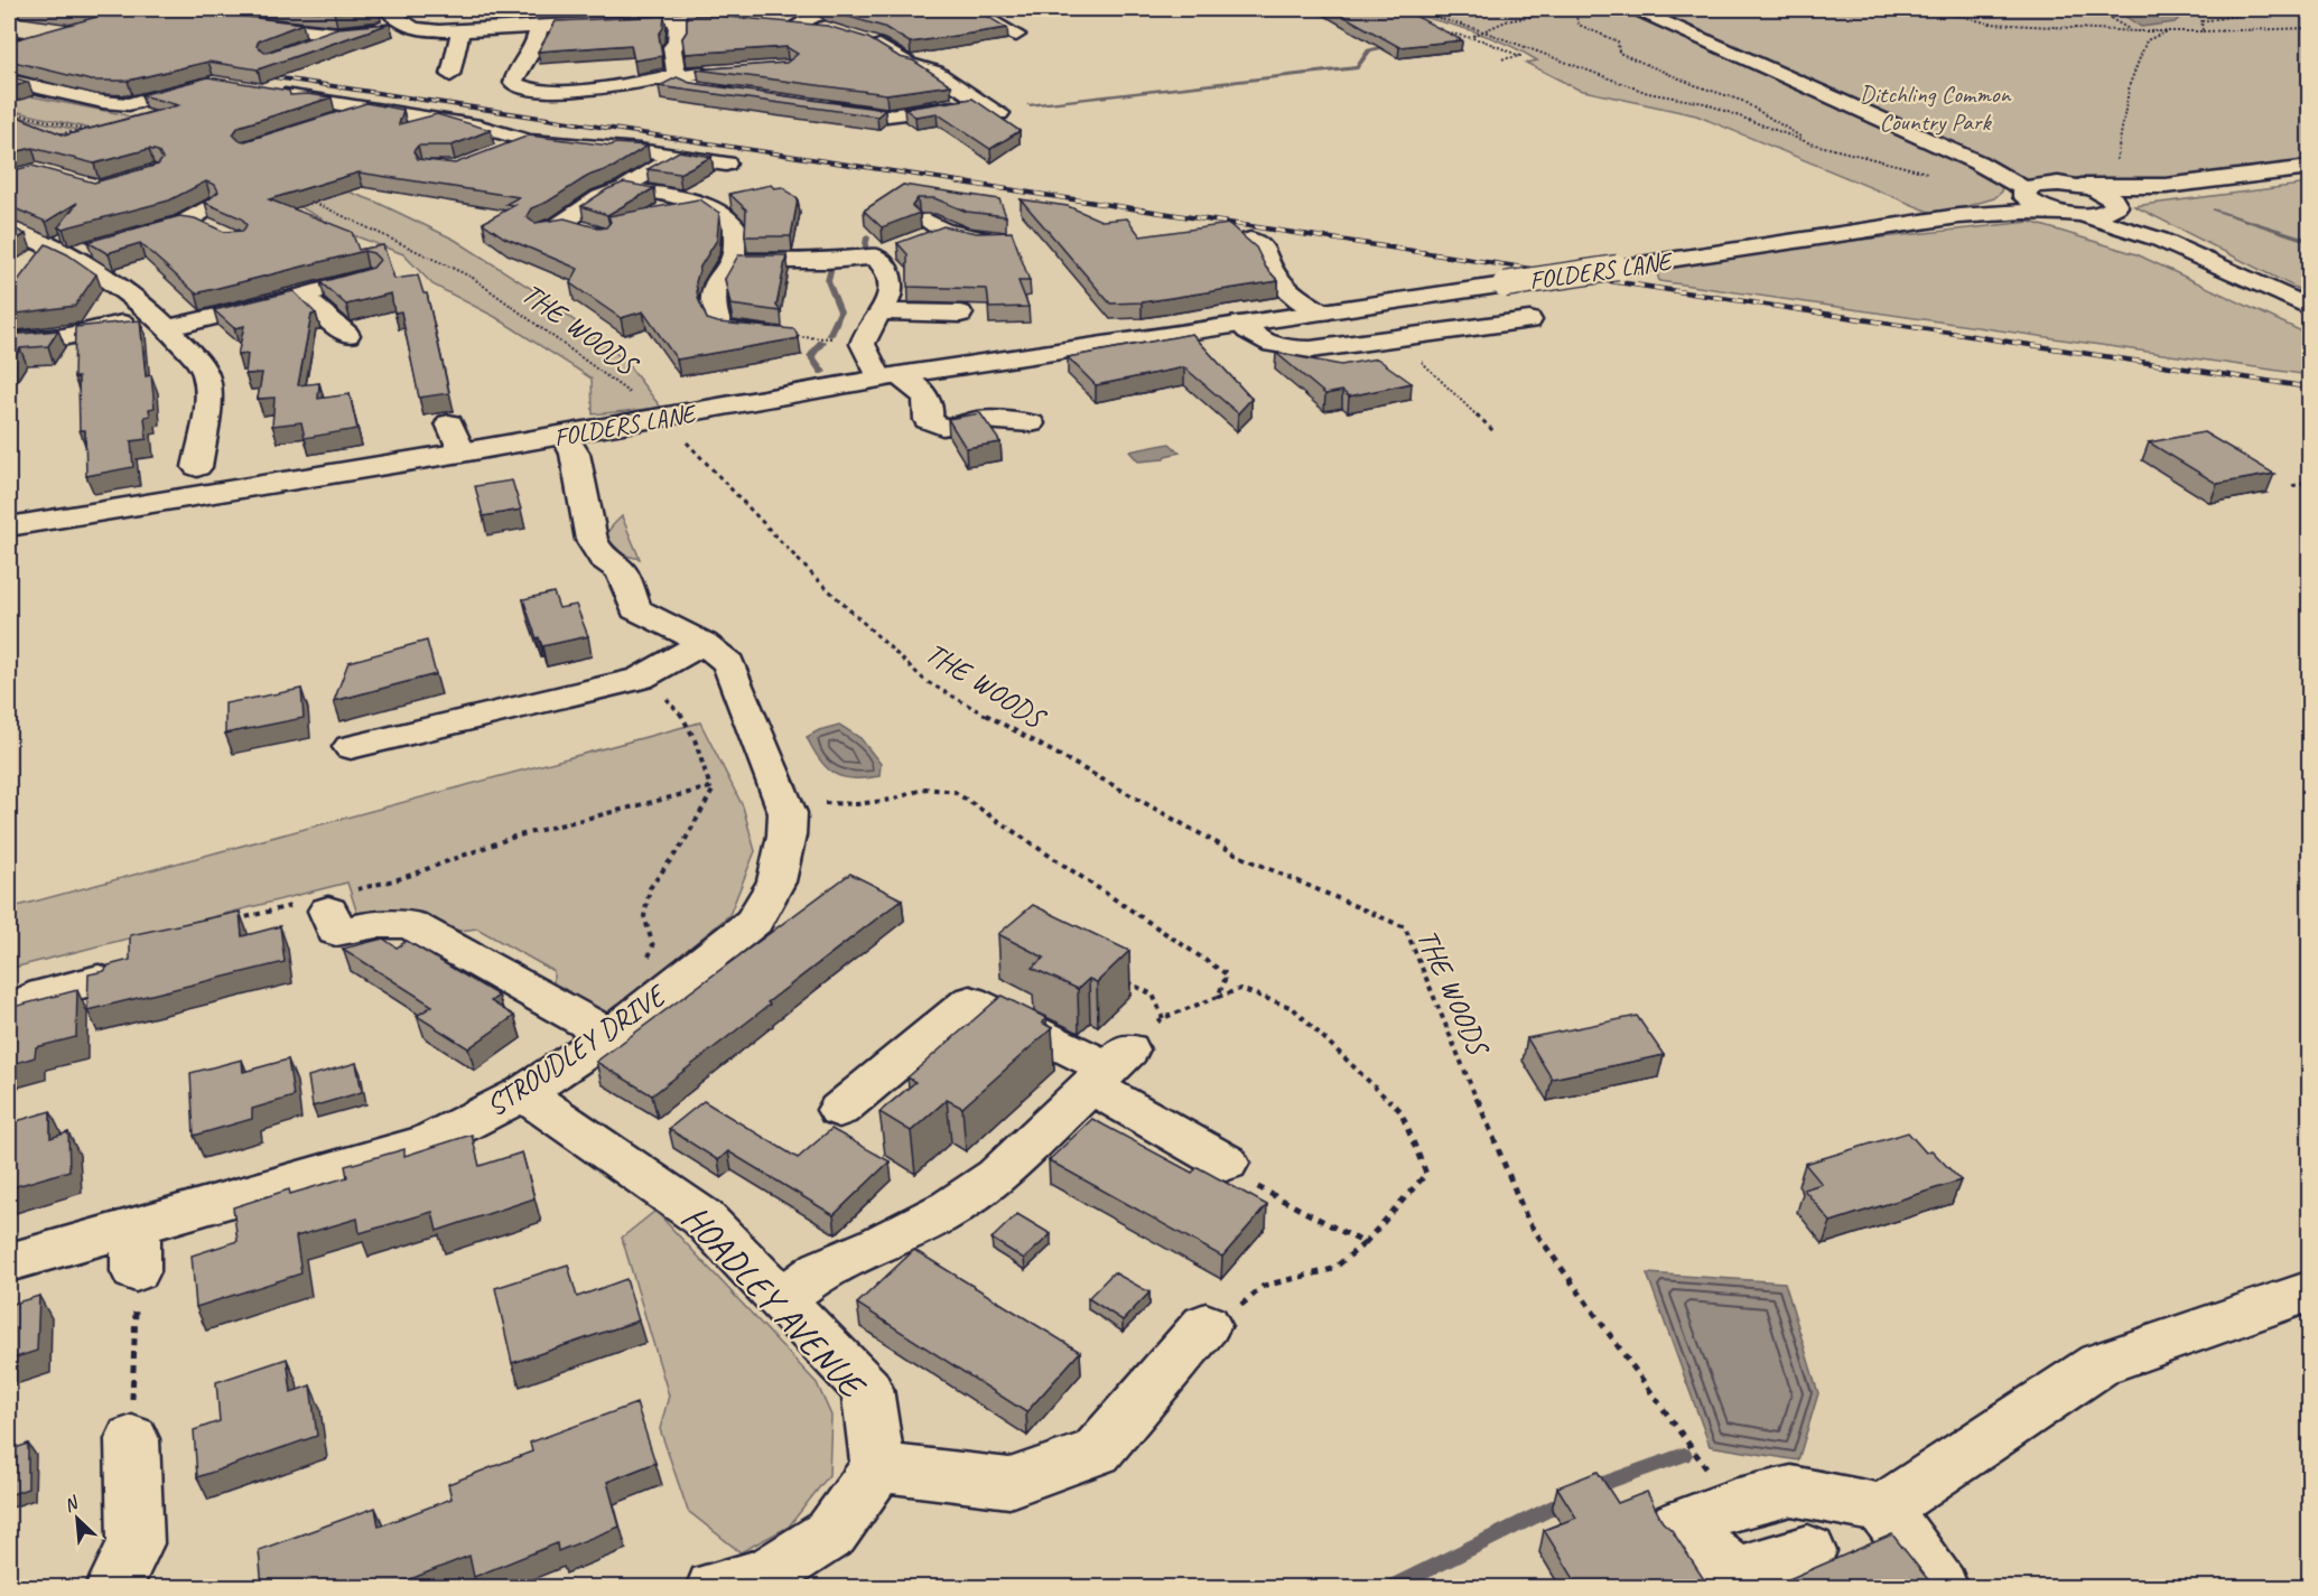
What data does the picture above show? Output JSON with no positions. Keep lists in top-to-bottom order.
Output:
{
  "streets": {
    "street": ["FOLDERS LANE", "STROUDLEY DRIVE", "HOADLEY AVENUE"],
    "path": ["THE WOODS"]
  },
  "crossings": [
    ["FOLDERS LANE", "THE WOODS"],
    ["FOLDERS LANE", "STROUDLEY DRIVE"],
    ["STROUDLEY DRIVE", "HOADLEY AVENUE"]
  ],
  "parks": ["Ditchling Common Country Park"],
  "north": "top left"
}
